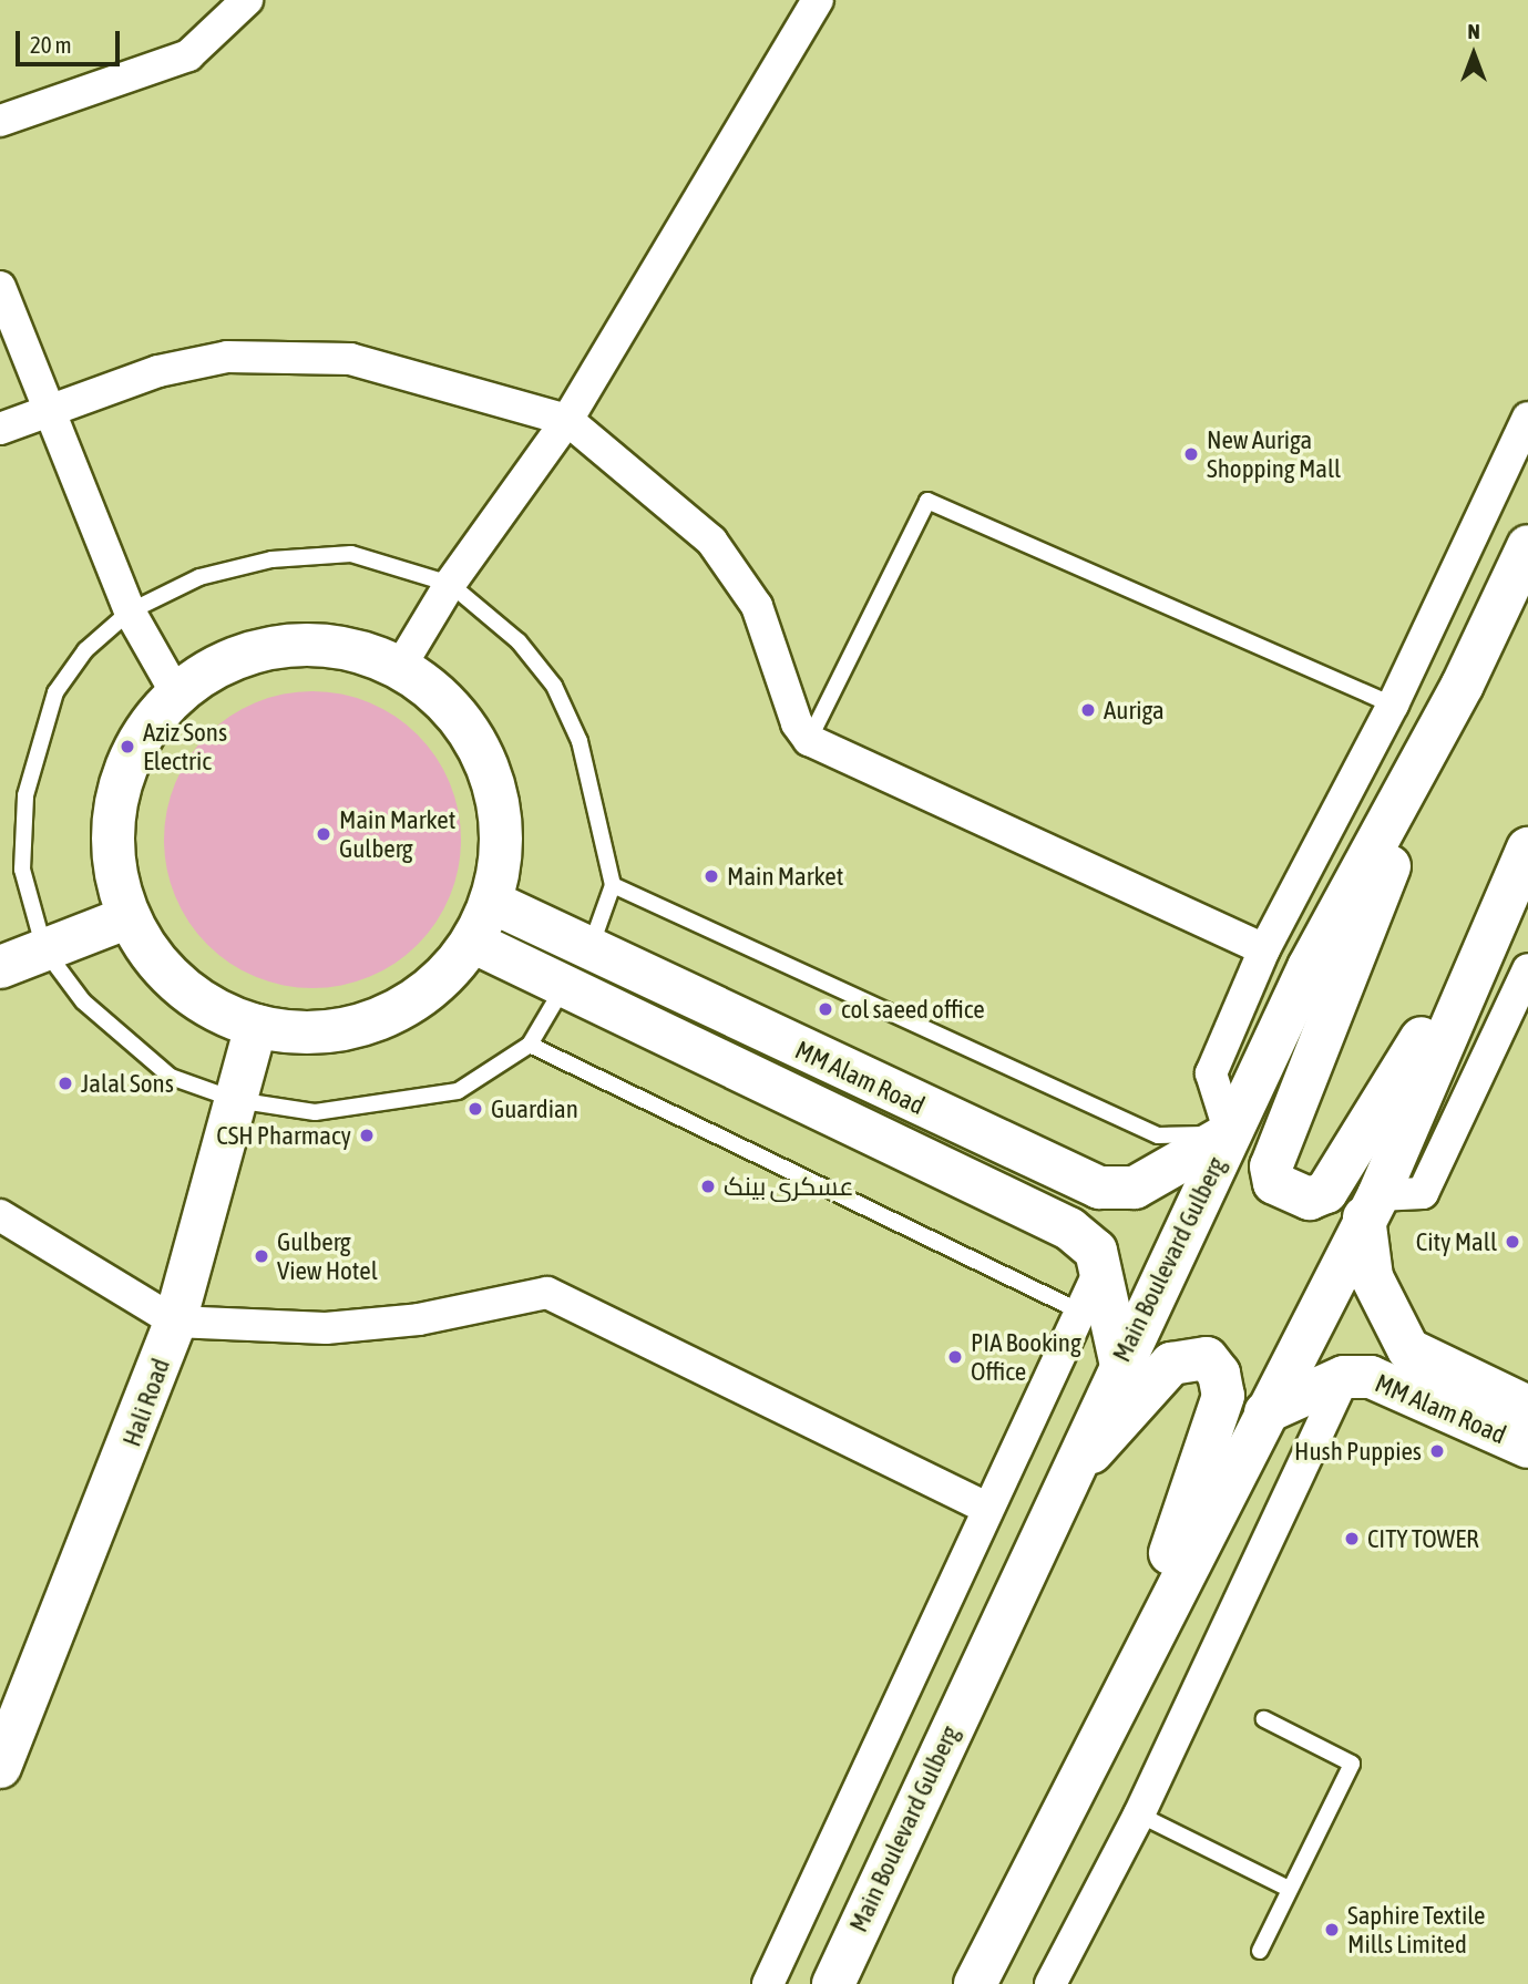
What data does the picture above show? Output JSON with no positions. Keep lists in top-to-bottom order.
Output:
{
  "streets": {
    "main road": ["MM Alam Road", "Main Boulevard Gulberg", "Hali Road"]
  },
  "crossings": [
    ["MM Alam Road", "Main Boulevard Gulberg"]
  ],
  "places": [
    "New Auriga Shopping Mall",
    "Auriga",
    "Aziz Sons Electric",
    "Main Market Gulberg",
    "Main Market",
    "col saeed office",
    "Jalal Sons",
    "Guardian",
    "CSH Pharmacy",
    "عسکری بینک",
    "City Mall",
    "Gulberg View Hotel",
    "PIA Booking Office",
    "Hush Puppies",
    "CITY TOWER",
    "Saphire Textile Mills Limited"
  ],
  "scale_bar": "20 m",
  "north": "top"
}
